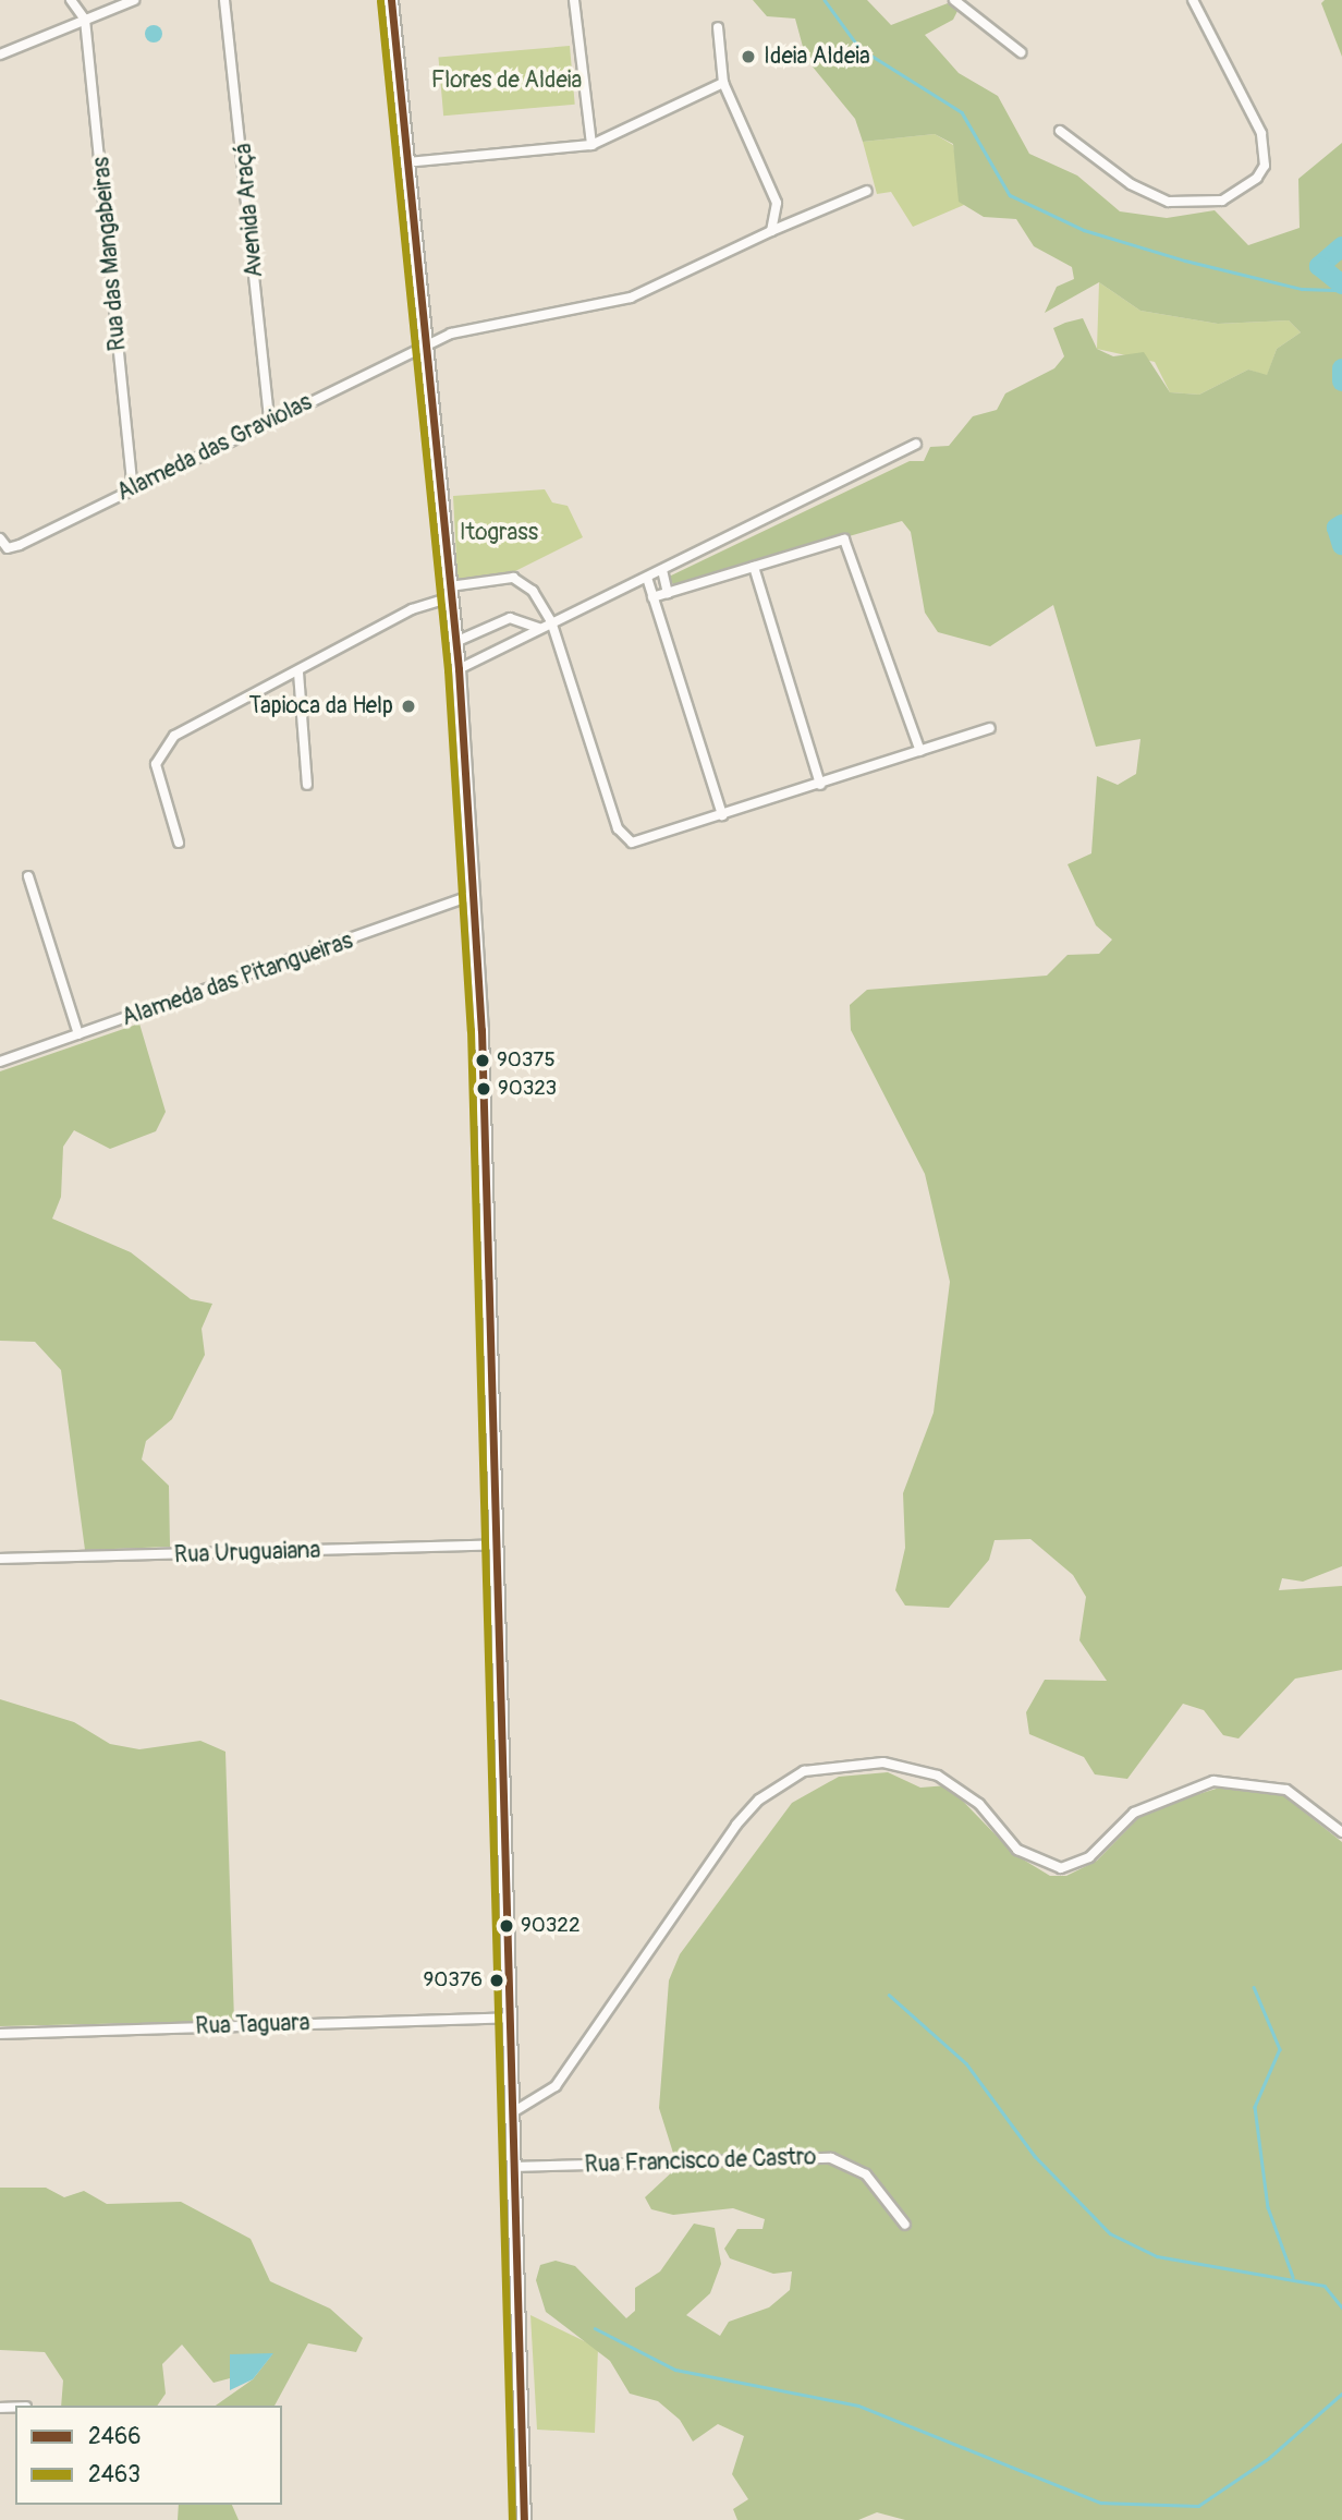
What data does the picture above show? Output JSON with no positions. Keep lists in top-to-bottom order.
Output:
{
  "streets": {
    "street": [
      "Avenida Araçá",
      "Rua das Mangabeiras",
      "Alameda das Graviolas",
      "Alameda das Pitangueiras",
      "Rua Uruguaiana",
      "Rua Taguara",
      "Rua Francisco de Castro"
    ]
  },
  "crossings": [
    ["Avenida Araçá", "Alameda das Graviolas"],
    ["Rua das Mangabeiras", "Alameda das Graviolas"]
  ],
  "parks": ["Flores de Aldeia", "Itograss"],
  "places": [
    "Ideia Aldeia",
    "Tapioca da Help",
    "90375",
    "90323",
    "90322",
    "90376"
  ],
  "lines": ["transit line 2466", "transit line 2463"],
  "legend": ["2466", "2463"]
}
